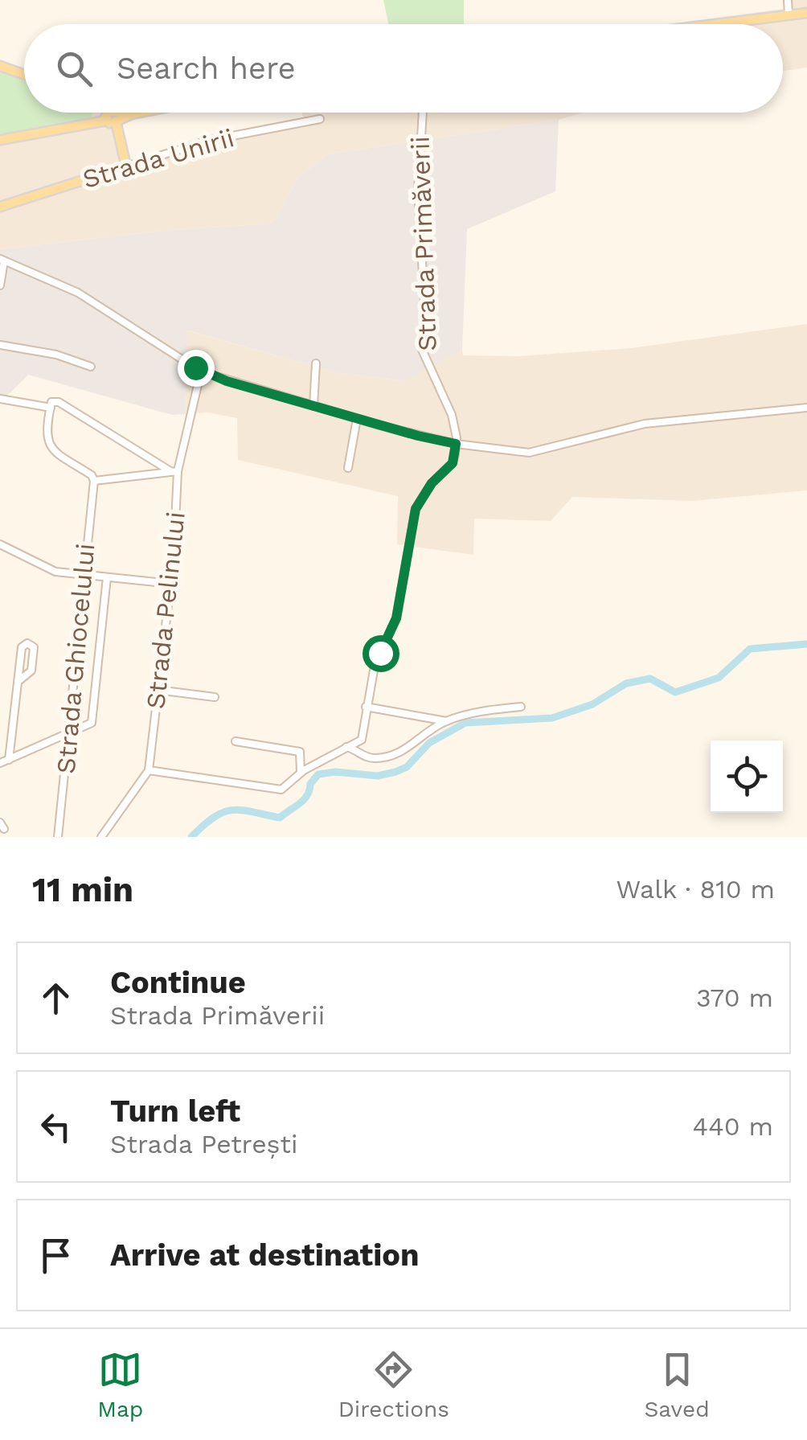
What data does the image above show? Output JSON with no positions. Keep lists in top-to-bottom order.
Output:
{
  "streets": {
    "main road": ["Strada Unirii"],
    "street": ["Strada Primăverii", "Strada Pelinului", "Strada Ghiocelului"]
  },
  "page": {
    "search": "Search here",
    "heading": ["11 min", "Walk · 810 m"],
    "list": [
      ["Continue", "Strada Primăverii", "370 m"],
      ["Turn left", "Strada Petrești", "440 m"],
      "Arrive at destination"
    ],
    "nav": ["Map", "Directions", "Saved"]
  }
}
